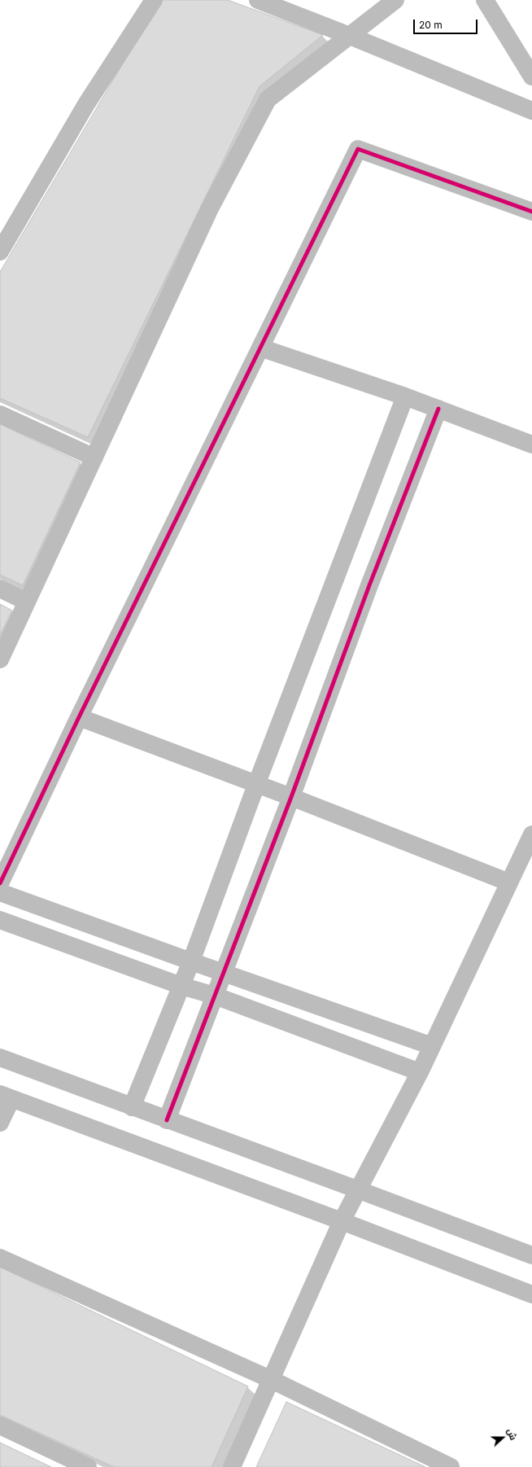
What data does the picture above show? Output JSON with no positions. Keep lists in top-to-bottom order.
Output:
{
  "scale_bar": "20 m",
  "north": "right"
}
